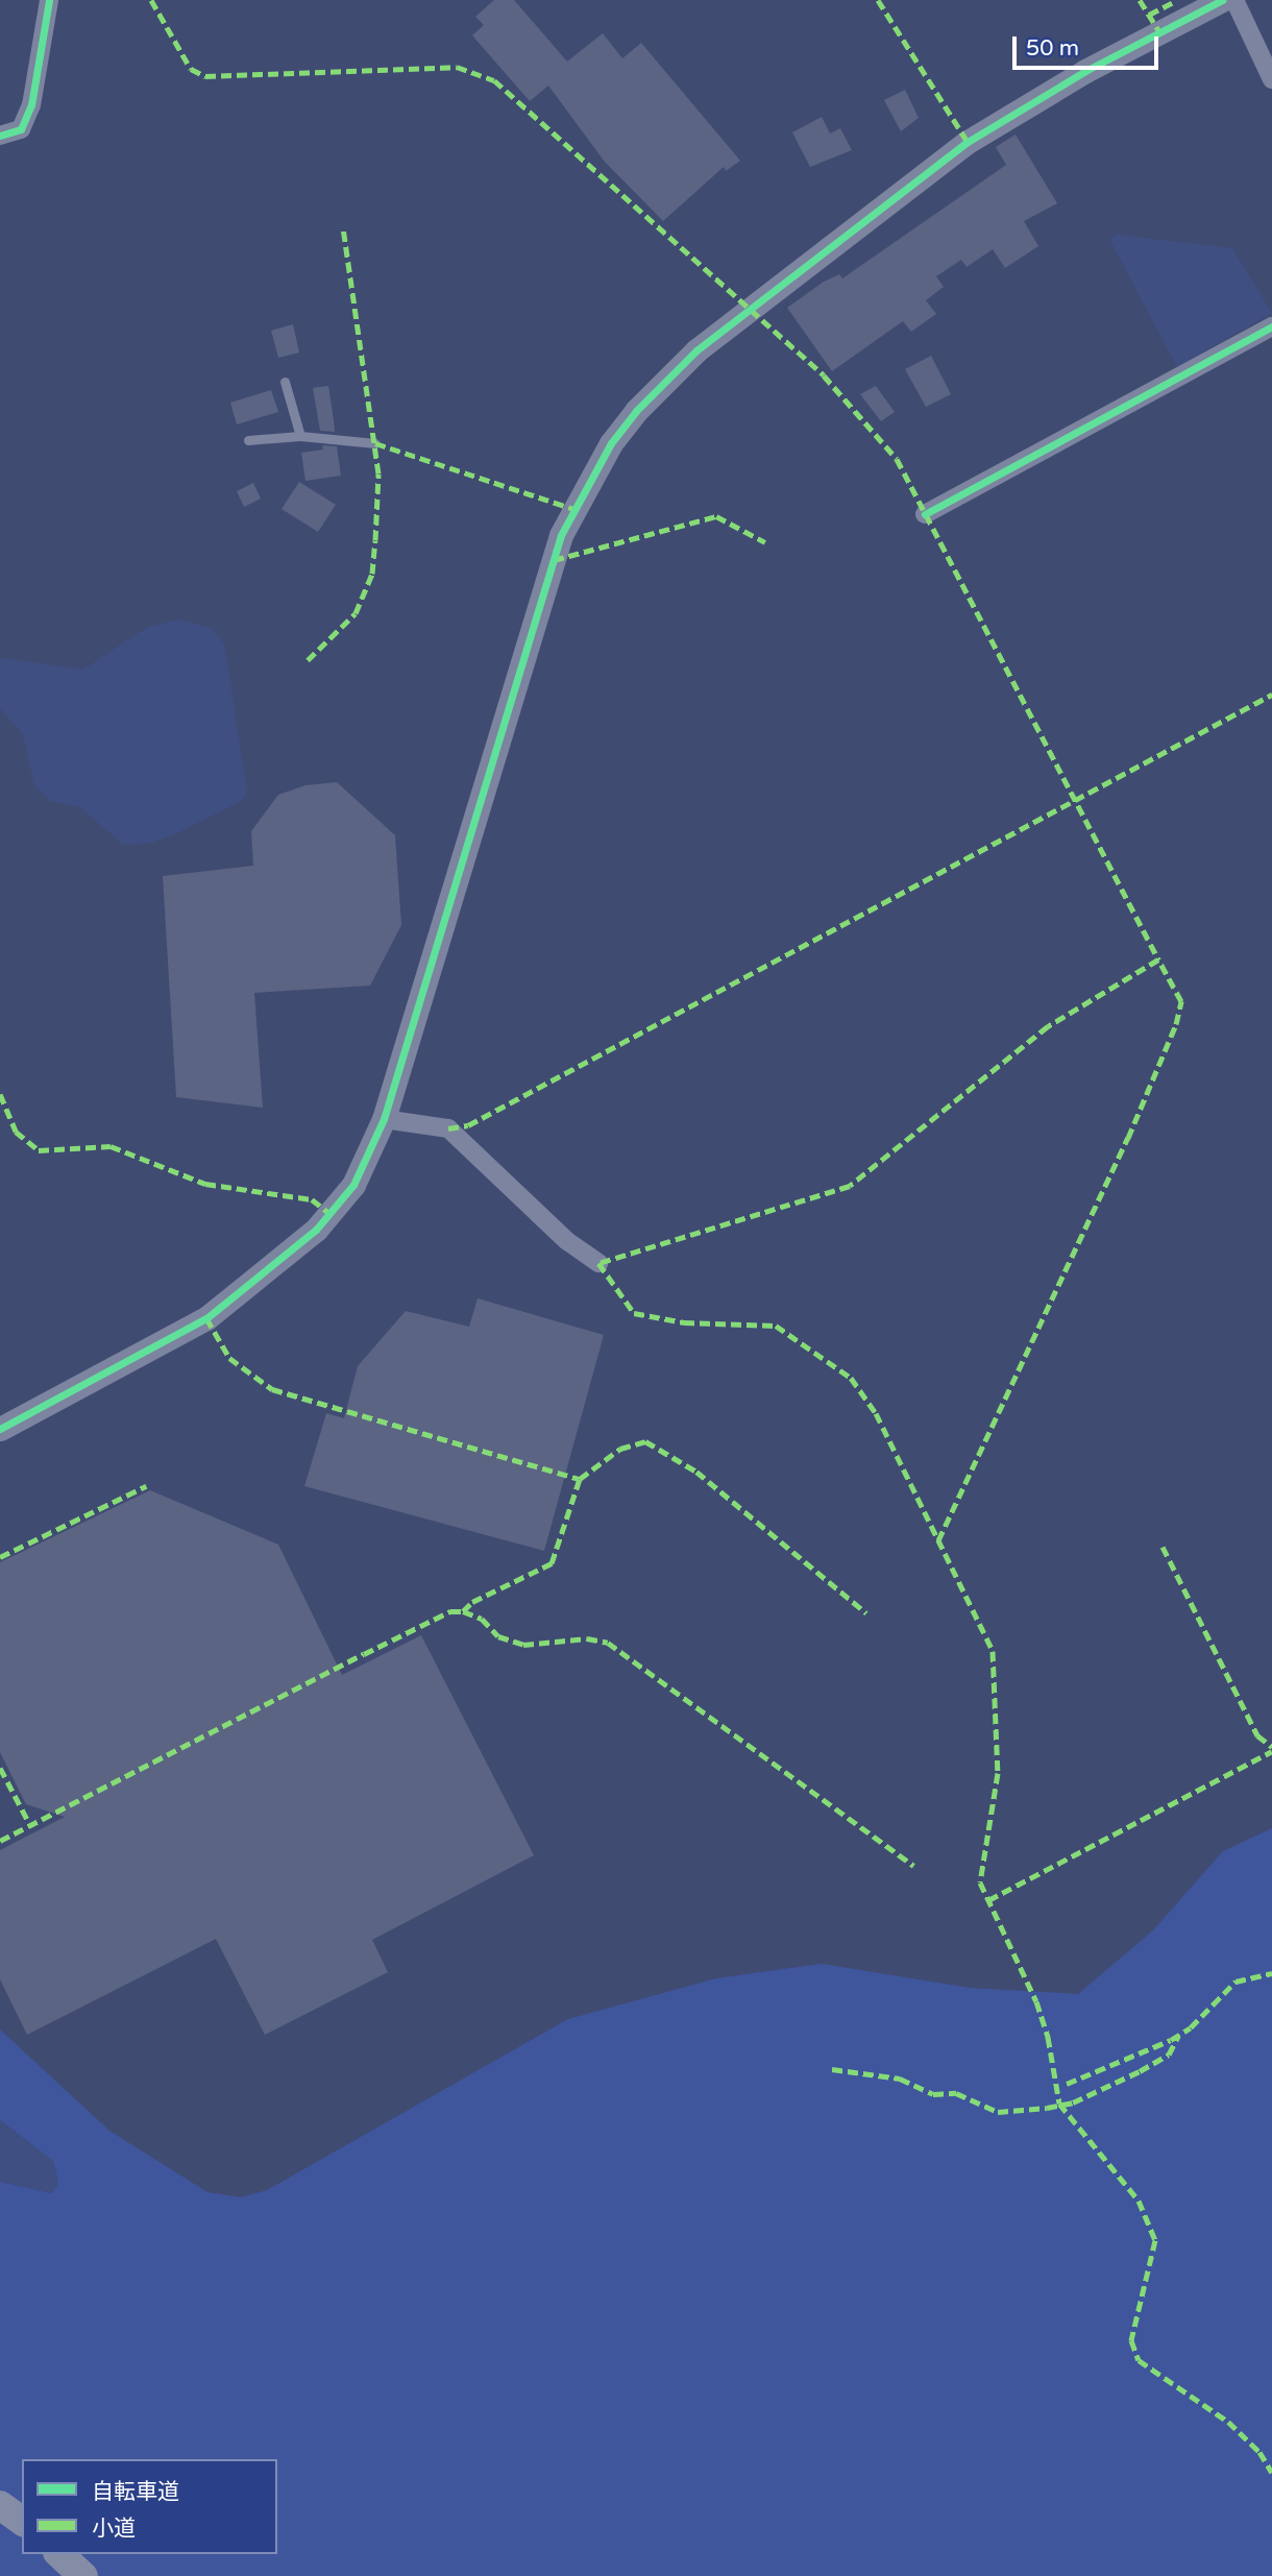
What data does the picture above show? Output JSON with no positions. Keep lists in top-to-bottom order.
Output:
{
  "legend": ["自転車道", "小道"],
  "scale_bar": "50 m"
}
